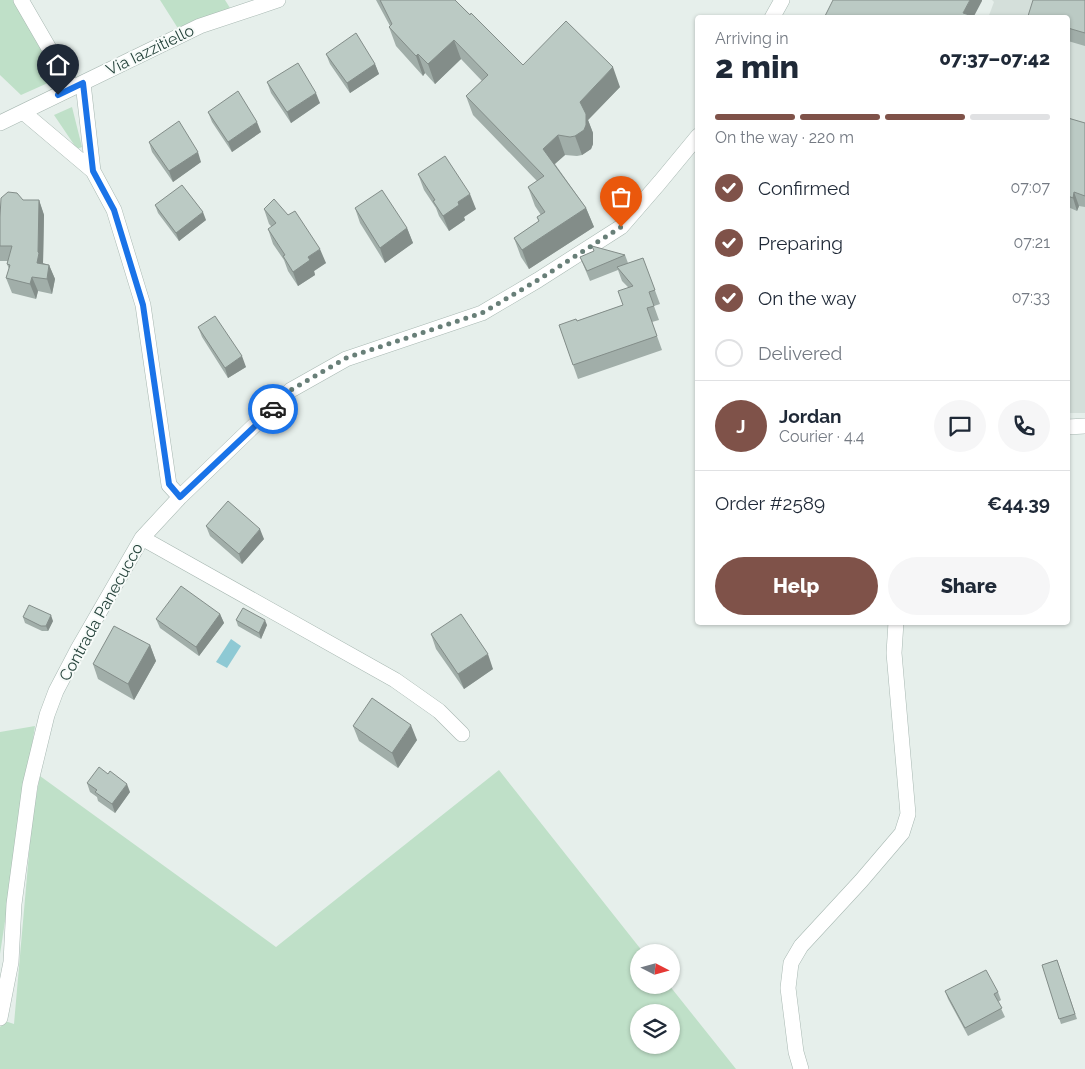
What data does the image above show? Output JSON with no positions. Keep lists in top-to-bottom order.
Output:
{
  "streets": {
    "street": ["Via Iazzitiello", "Contrada Panecucco"]
  },
  "north": "right",
  "page": {
    "heading": ["2 min", "Arriving in", "07:37–07:42"],
    "panel": [
      "Jordan",
      "Courier · 4.4",
      "Order #2589",
      "€44.39"
    ],
    "bar": "On the way · 220 m",
    "list": [
      ["Confirmed", "07:07"],
      ["Preparing", "07:21"],
      ["On the way", "07:33"],
      "Delivered"
    ],
    "round": "J",
    "buttons": ["Help", "Share"]
  }
}
